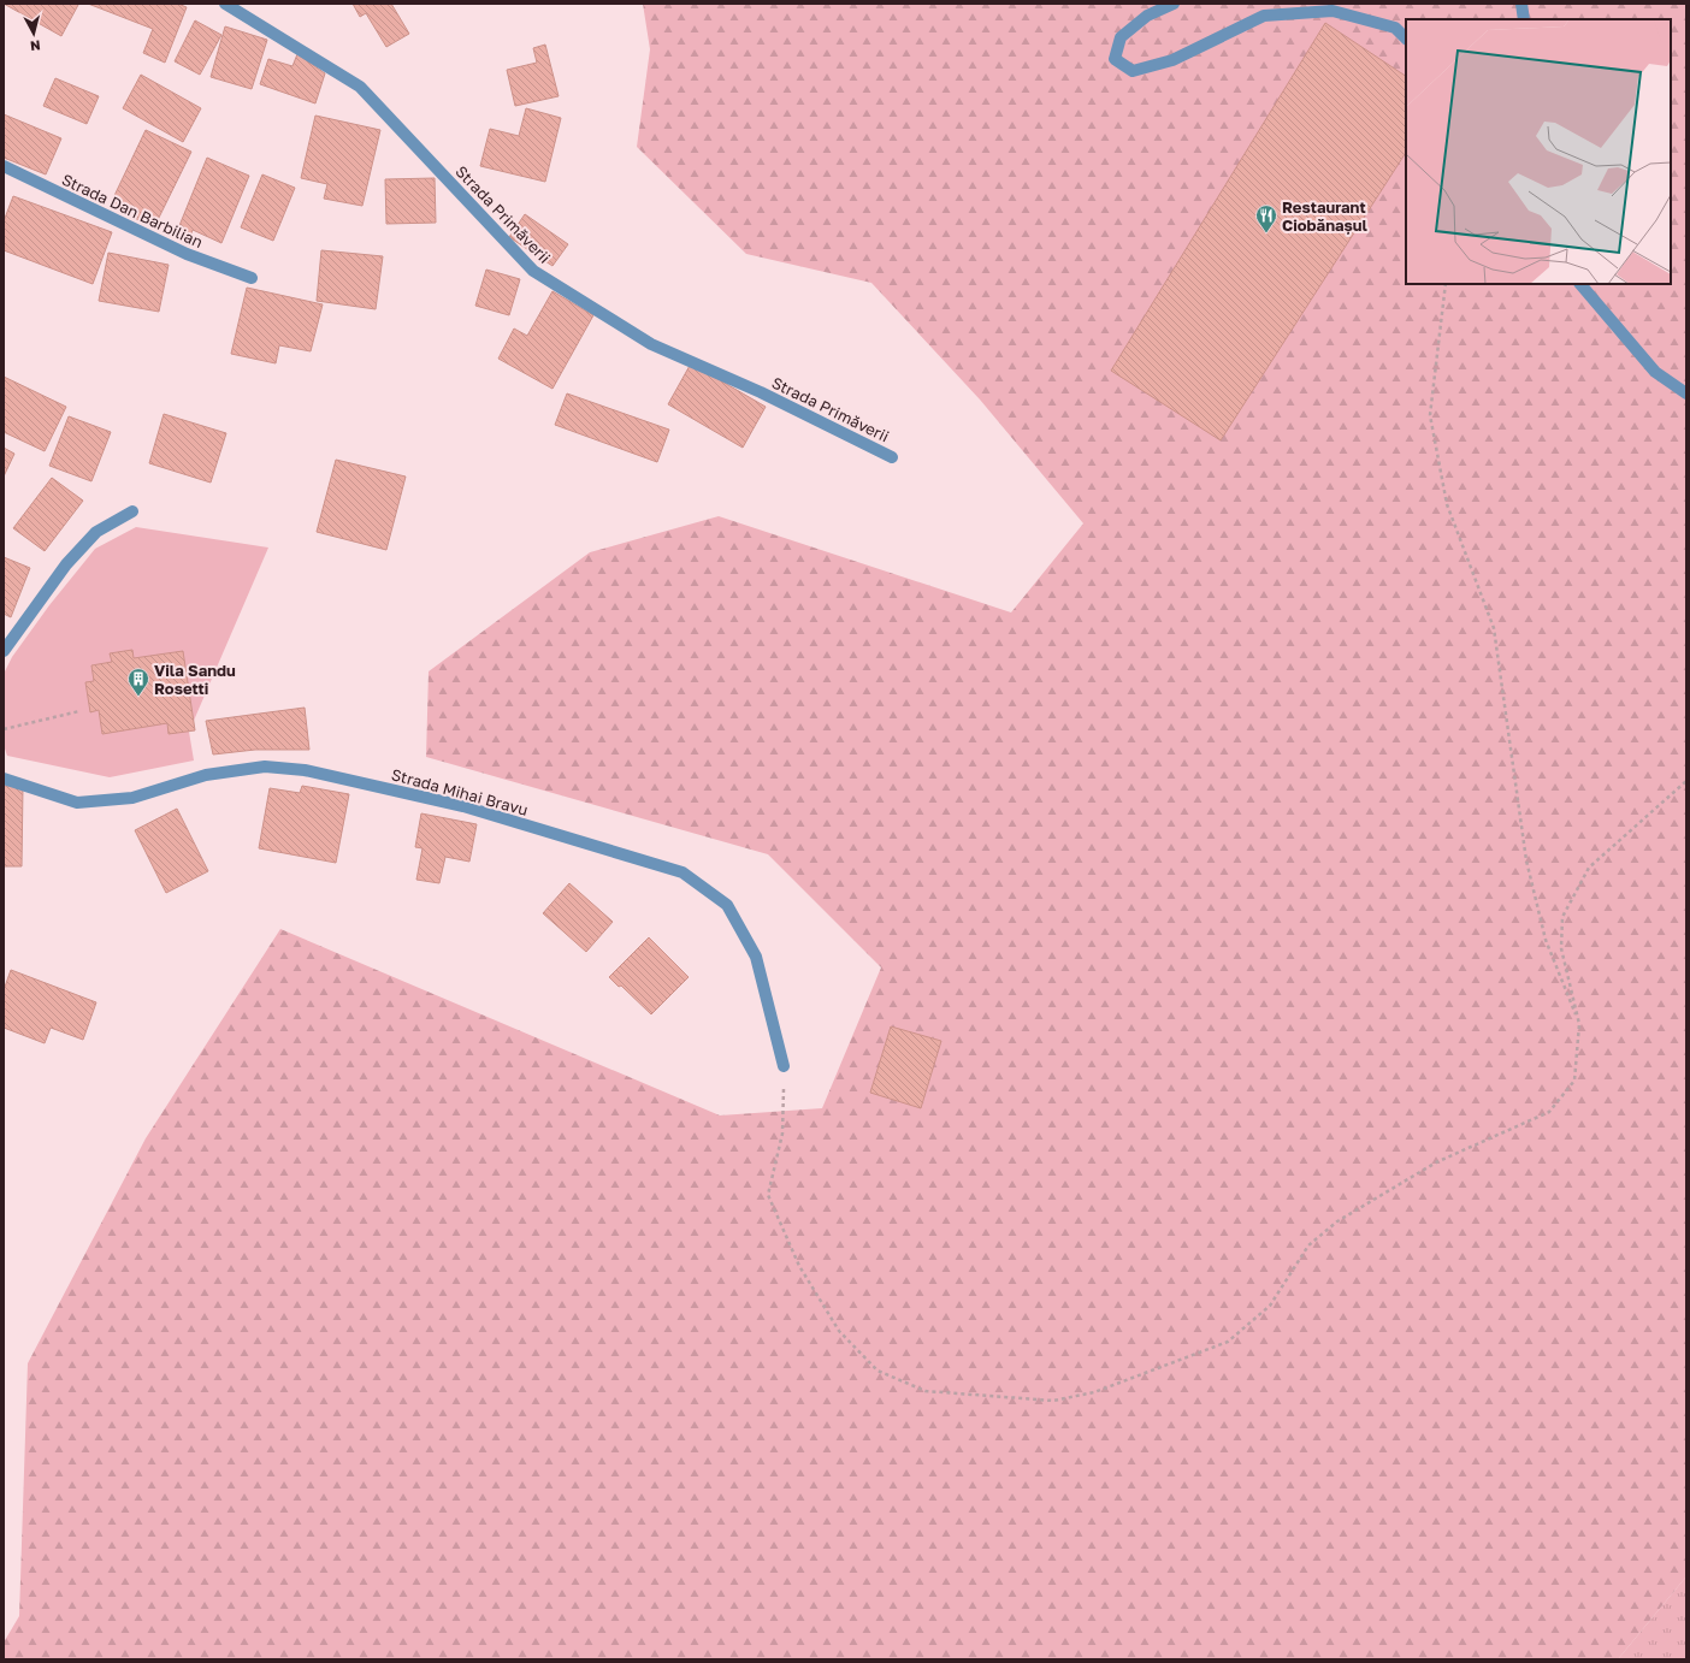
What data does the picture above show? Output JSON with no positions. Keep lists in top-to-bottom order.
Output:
{
  "streets": {
    "street": ["Strada Dan Barbilian", "Strada Primăverii", "Strada Mihai Bravu"]
  },
  "places": {
    "restaurant": ["Restaurant Ciobănașul"],
    "building": ["Vila Sandu Rosetti"]
  },
  "north": "bottom"
}
